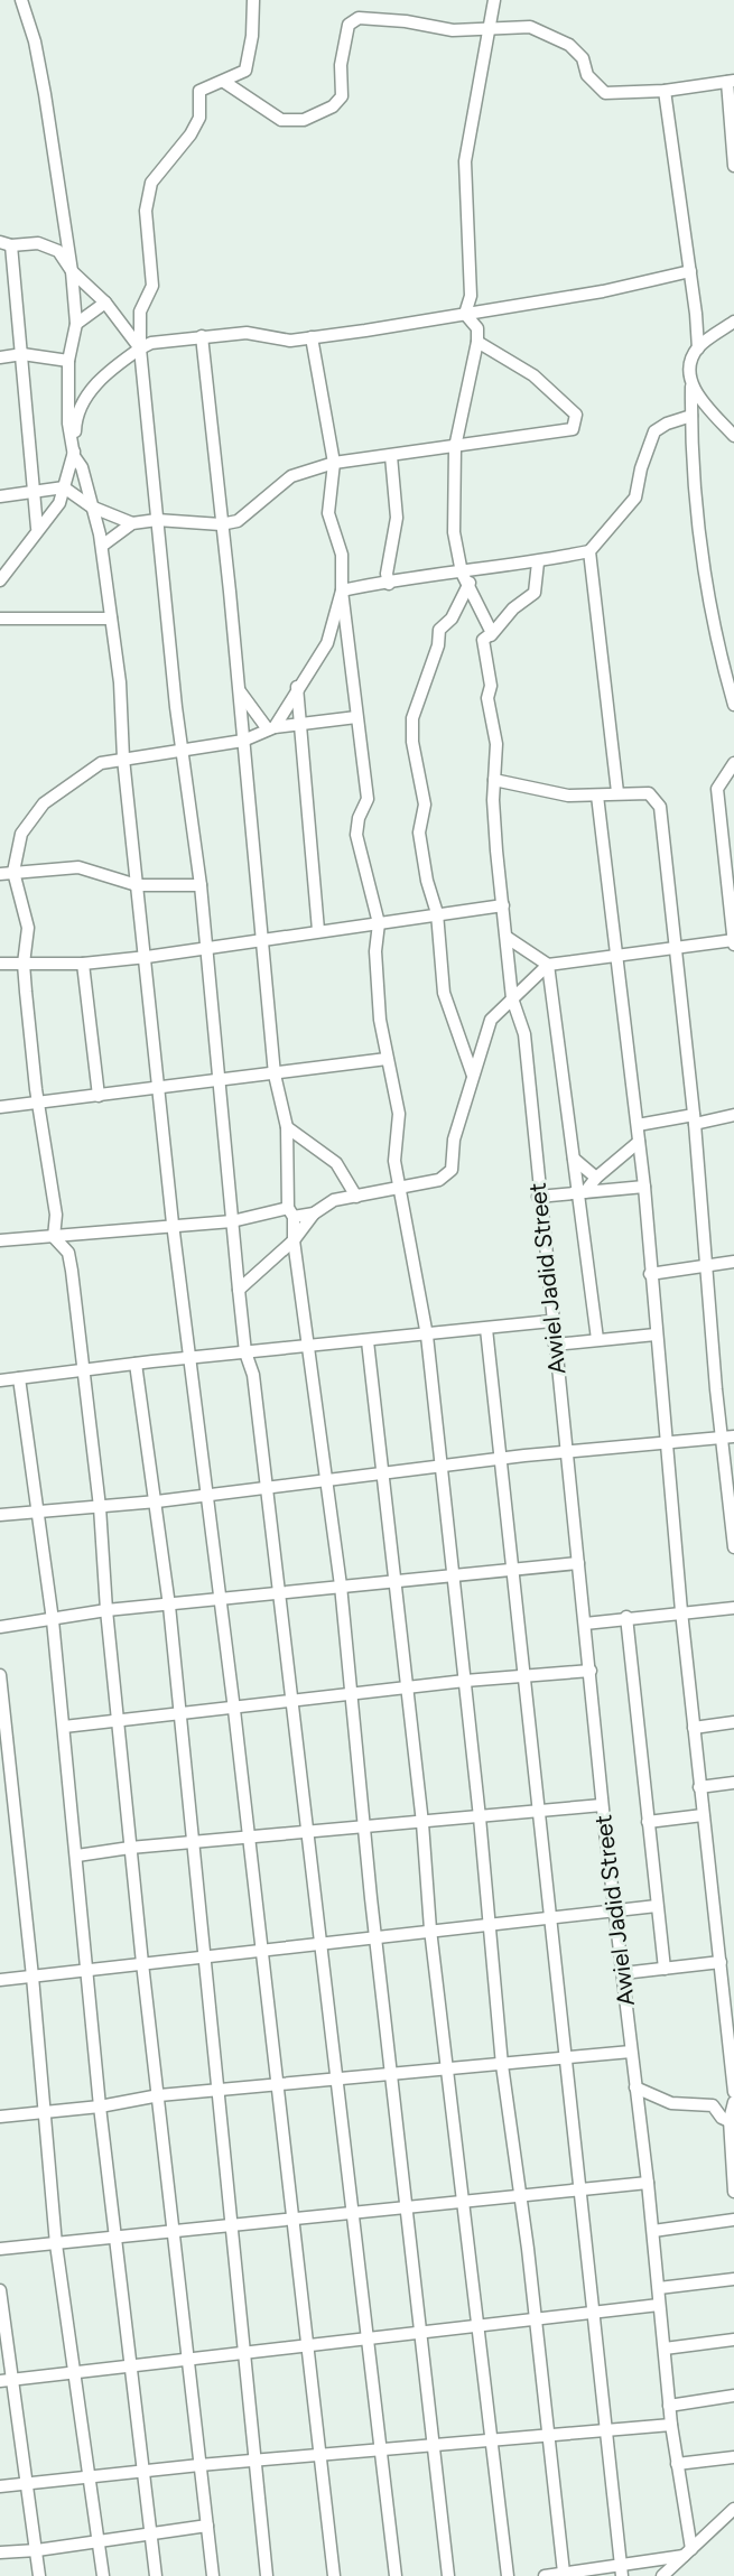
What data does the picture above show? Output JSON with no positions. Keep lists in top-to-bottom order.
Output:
{
  "streets": {
    "street": ["Awiel Jadid Street"]
  }
}
